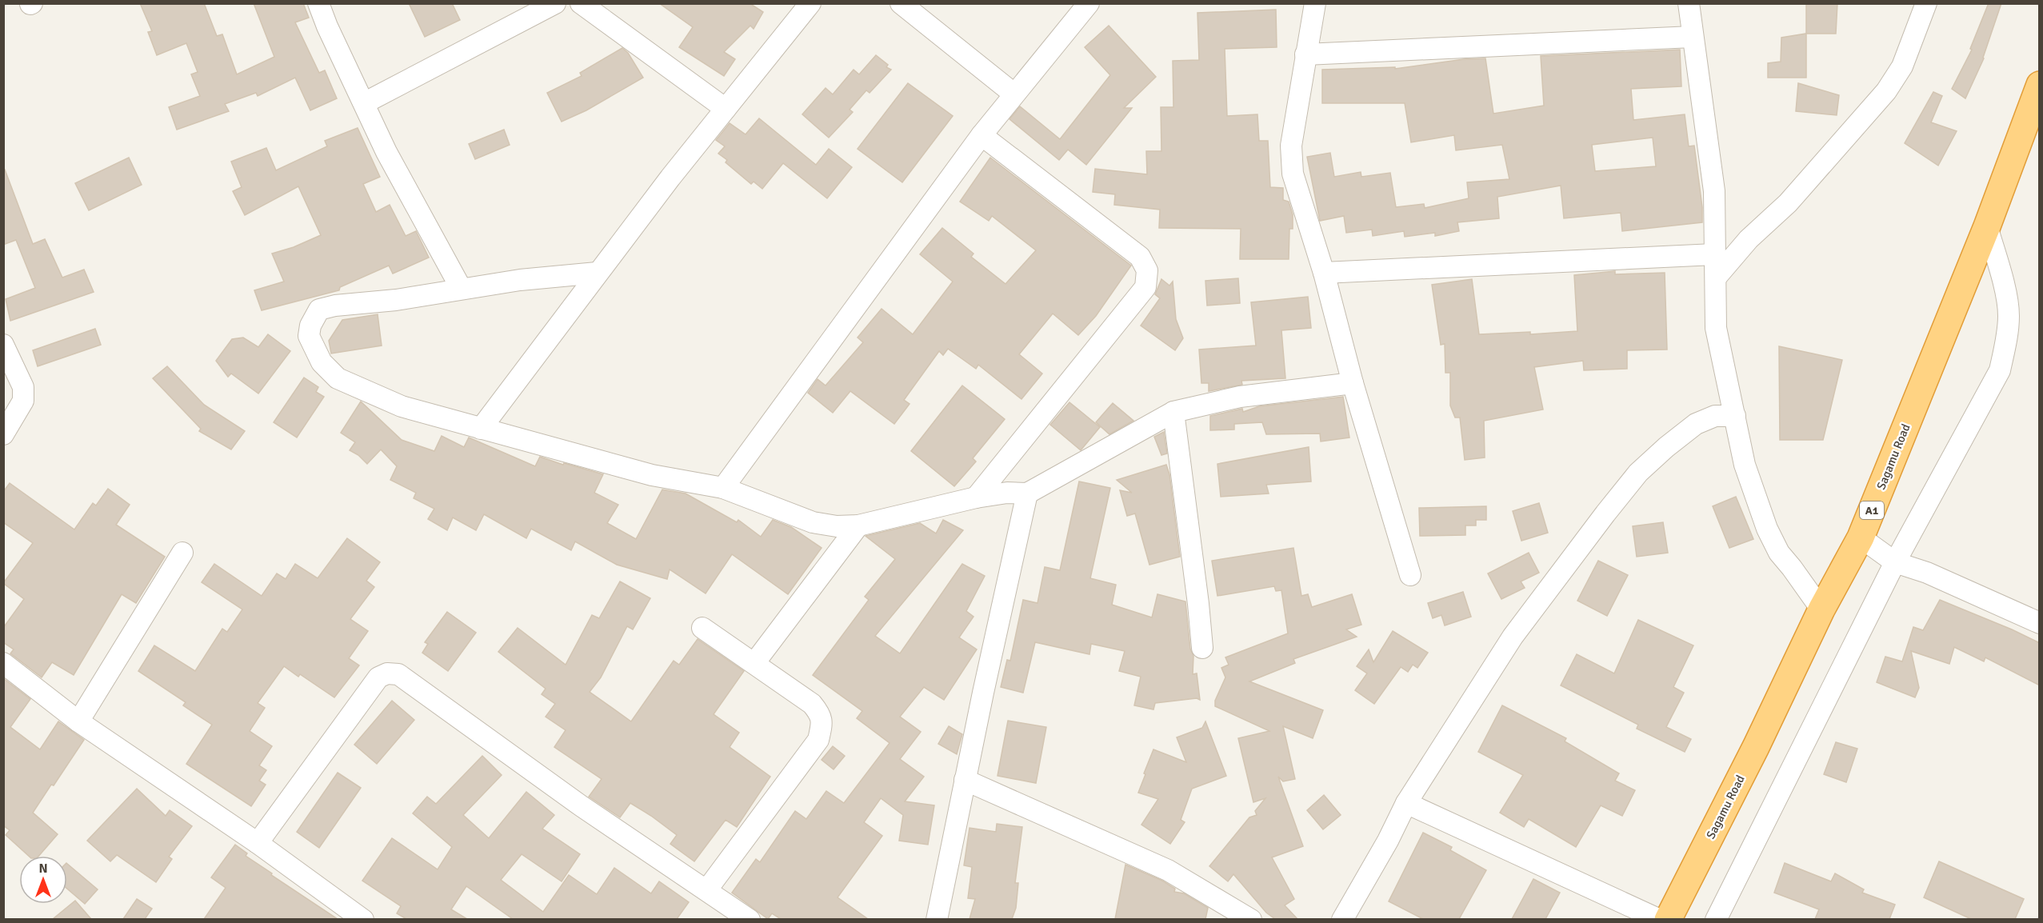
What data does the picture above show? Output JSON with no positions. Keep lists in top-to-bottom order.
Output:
{
  "streets": {
    "highway": ["Sagamu Road", "A1"]
  },
  "north": "top"
}
